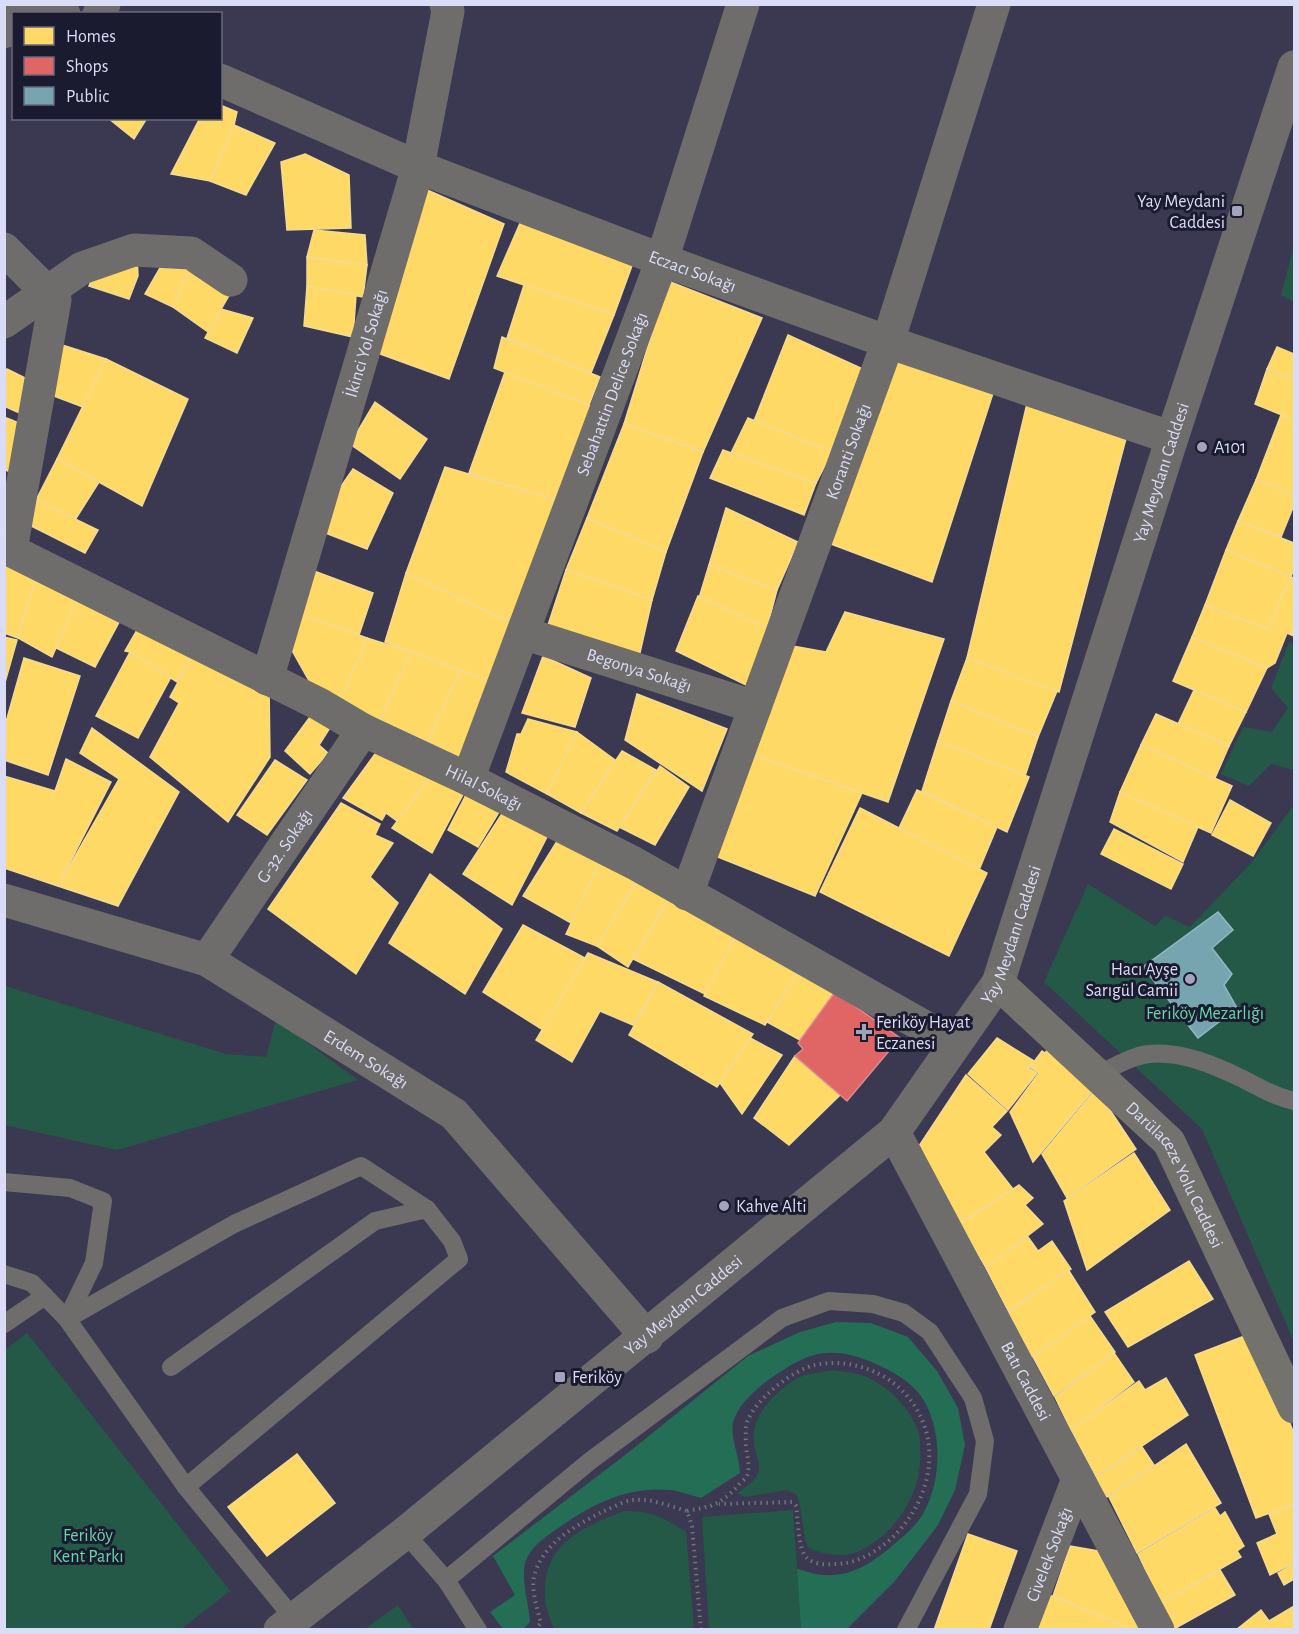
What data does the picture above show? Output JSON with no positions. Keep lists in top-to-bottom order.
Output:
{
  "streets": {
    "main road": ["Darülaceze Yolu Caddesi"],
    "street": [
      "Eczacı Sokağı",
      "İkinci Yol Sokağı",
      "Sebahattin Delice Sokağı",
      "Koranti Sokağı",
      "Yay Meydanı Caddesi",
      "Begonya Sokağı",
      "Hilal Sokağı",
      "G-32. Sokağı",
      "Erdem Sokağı",
      "Batı Caddesi",
      "Civelek Sokağı"
    ]
  },
  "crossings": [
    ["Eczacı Sokağı", "İkinci Yol Sokağı"],
    ["Eczacı Sokağı", "Sebahattin Delice Sokağı"],
    ["Eczacı Sokağı", "Koranti Sokağı"],
    ["Eczacı Sokağı", "Yay Meydanı Caddesi"],
    ["İkinci Yol Sokağı", "Hilal Sokağı"],
    ["Sebahattin Delice Sokağı", "Begonya Sokağı"],
    ["Sebahattin Delice Sokağı", "Hilal Sokağı"],
    ["Koranti Sokağı", "Begonya Sokağı"],
    ["Koranti Sokağı", "Hilal Sokağı"],
    ["Yay Meydanı Caddesi", "Hilal Sokağı"],
    ["Yay Meydanı Caddesi", "Erdem Sokağı"],
    ["Yay Meydanı Caddesi", "Darülaceze Yolu Caddesi"],
    ["Yay Meydanı Caddesi", "Batı Caddesi"],
    ["Hilal Sokağı", "G-32. Sokağı"],
    ["G-32. Sokağı", "Erdem Sokağı"],
    ["Batı Caddesi", "Civelek Sokağı"]
  ],
  "parks": ["Feriköy Mezarlığı", "Feriköy Kent Parkı"],
  "places": {
    "transit": ["Yay Meydani Caddesi", "Feriköy"],
    "other": ["A101", "Hacı Ayşe Sarıgül Camii", "Kahve Alti"],
    "health": ["Feriköy Hayat Eczanesi"]
  },
  "legend": ["Homes", "Shops", "Public"]
}
